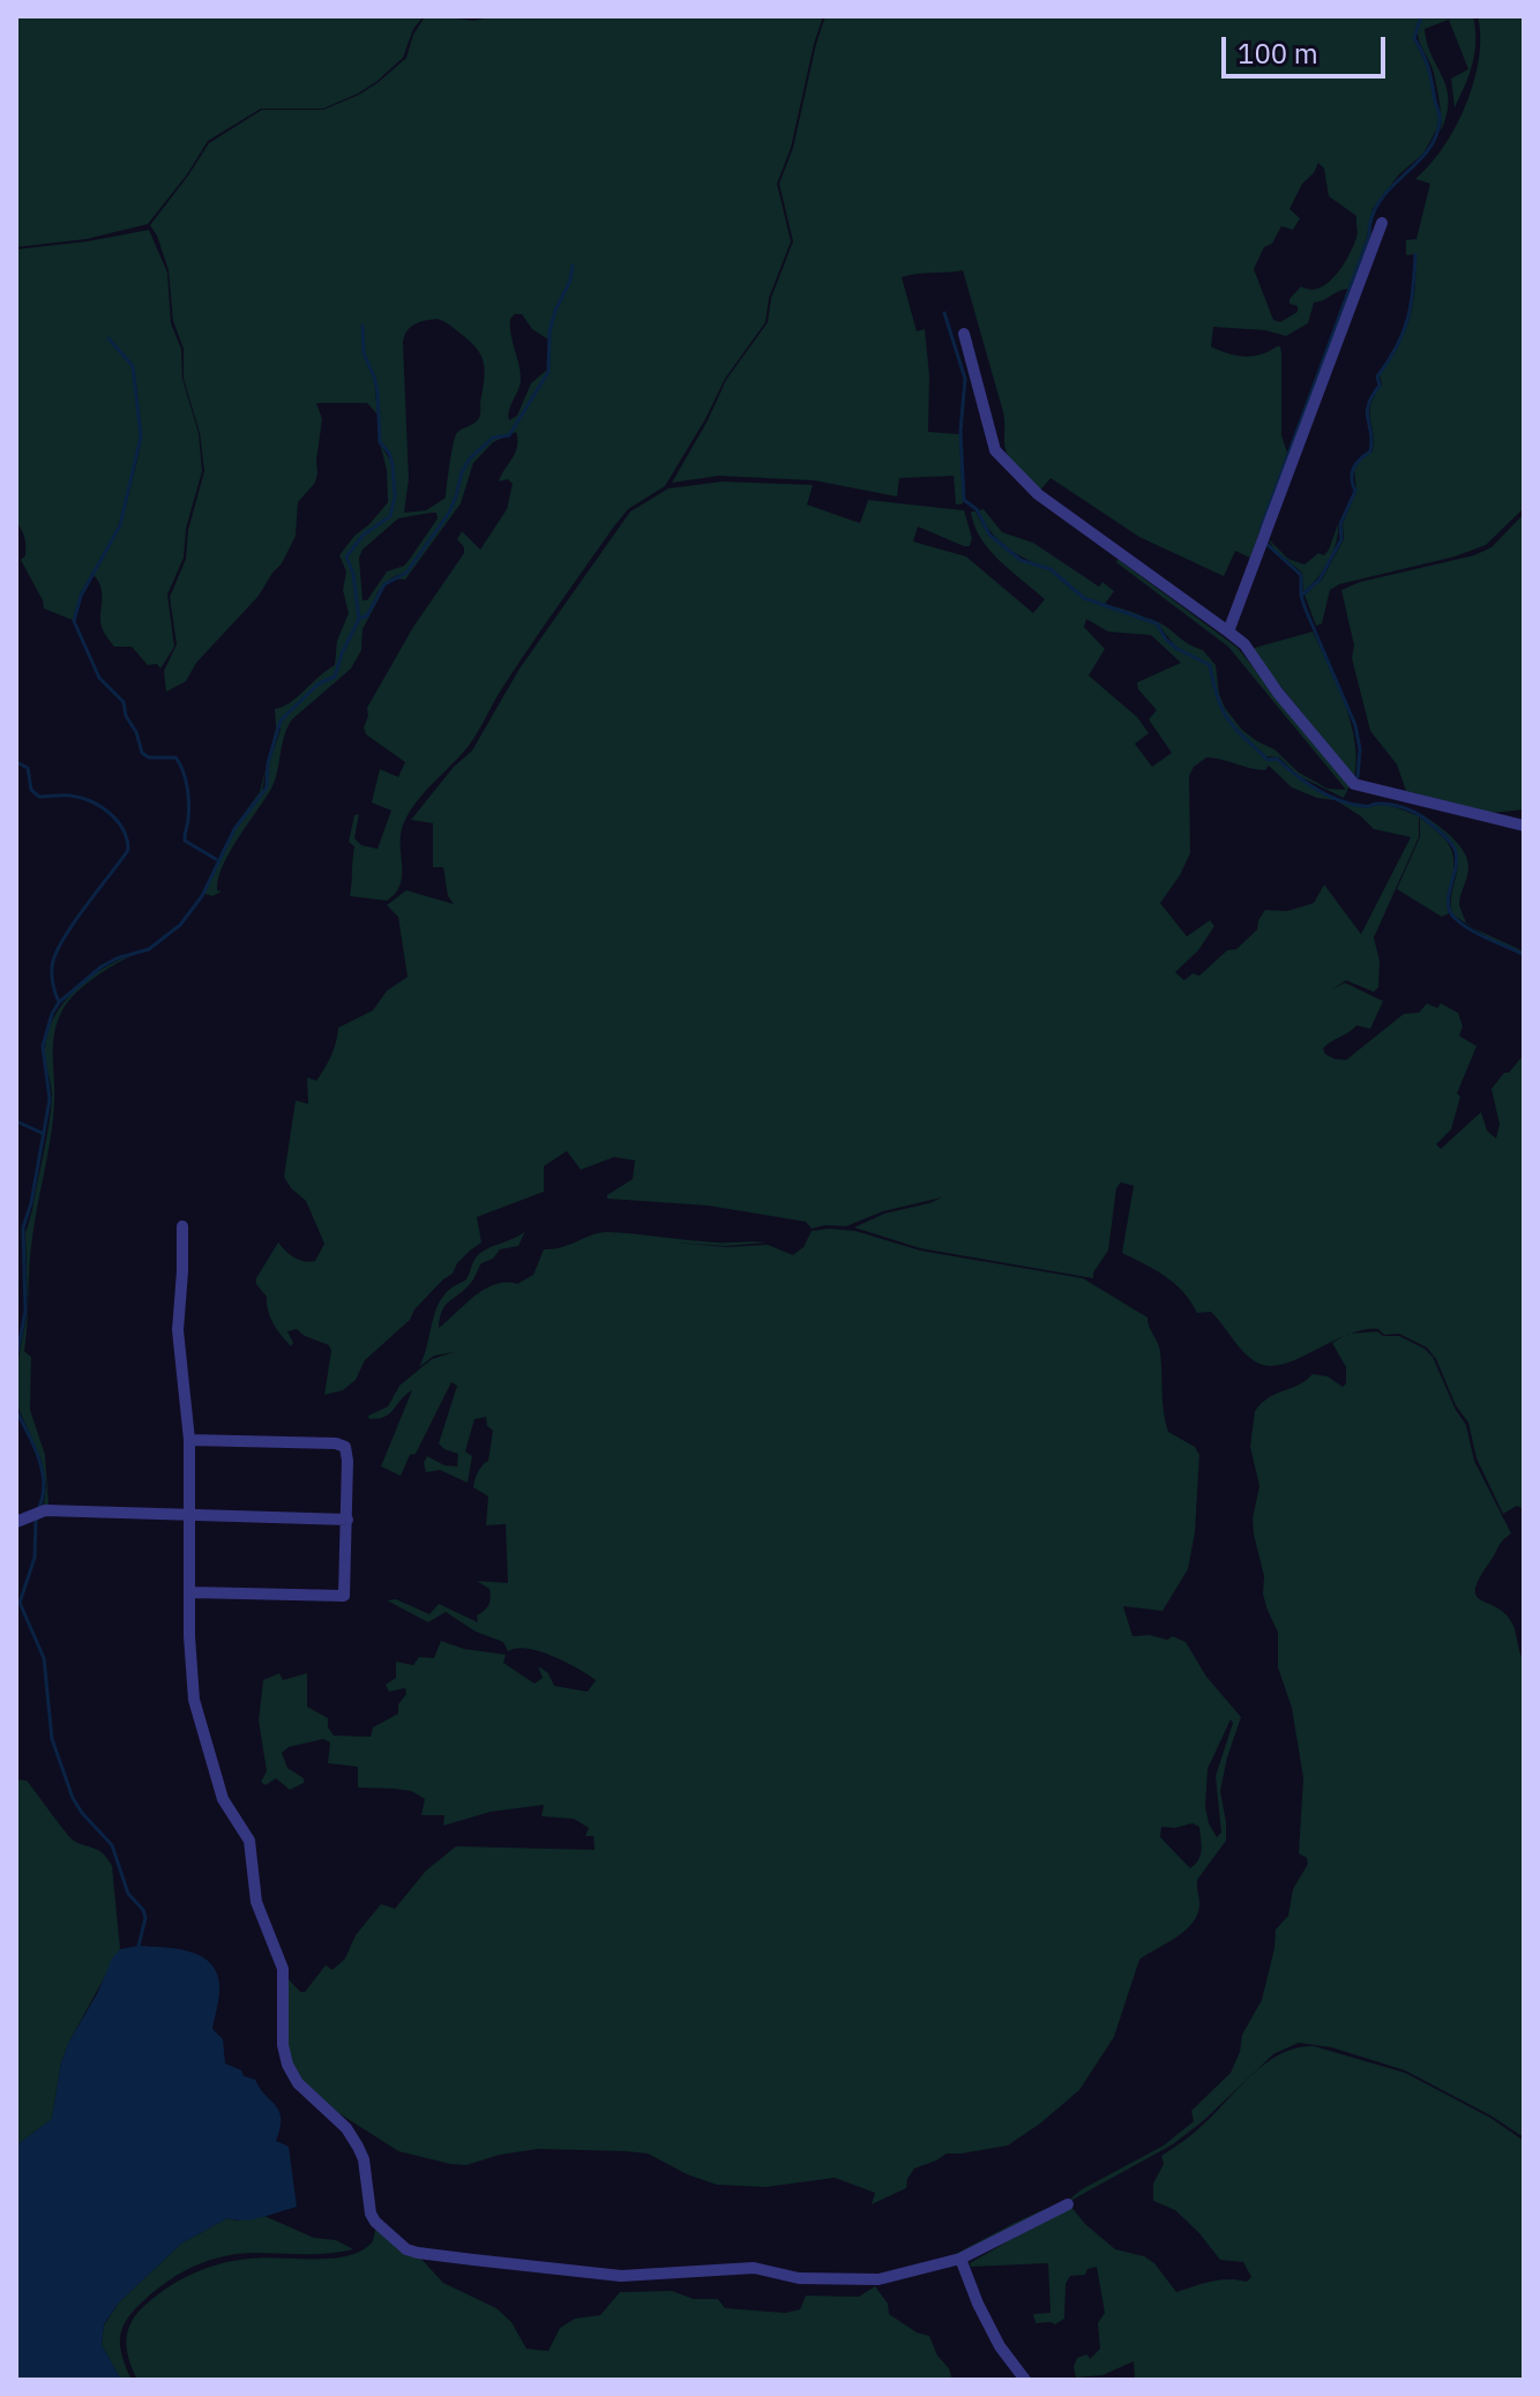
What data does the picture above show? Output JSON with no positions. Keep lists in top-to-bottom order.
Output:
{
  "scale_bar": "100 m"
}
